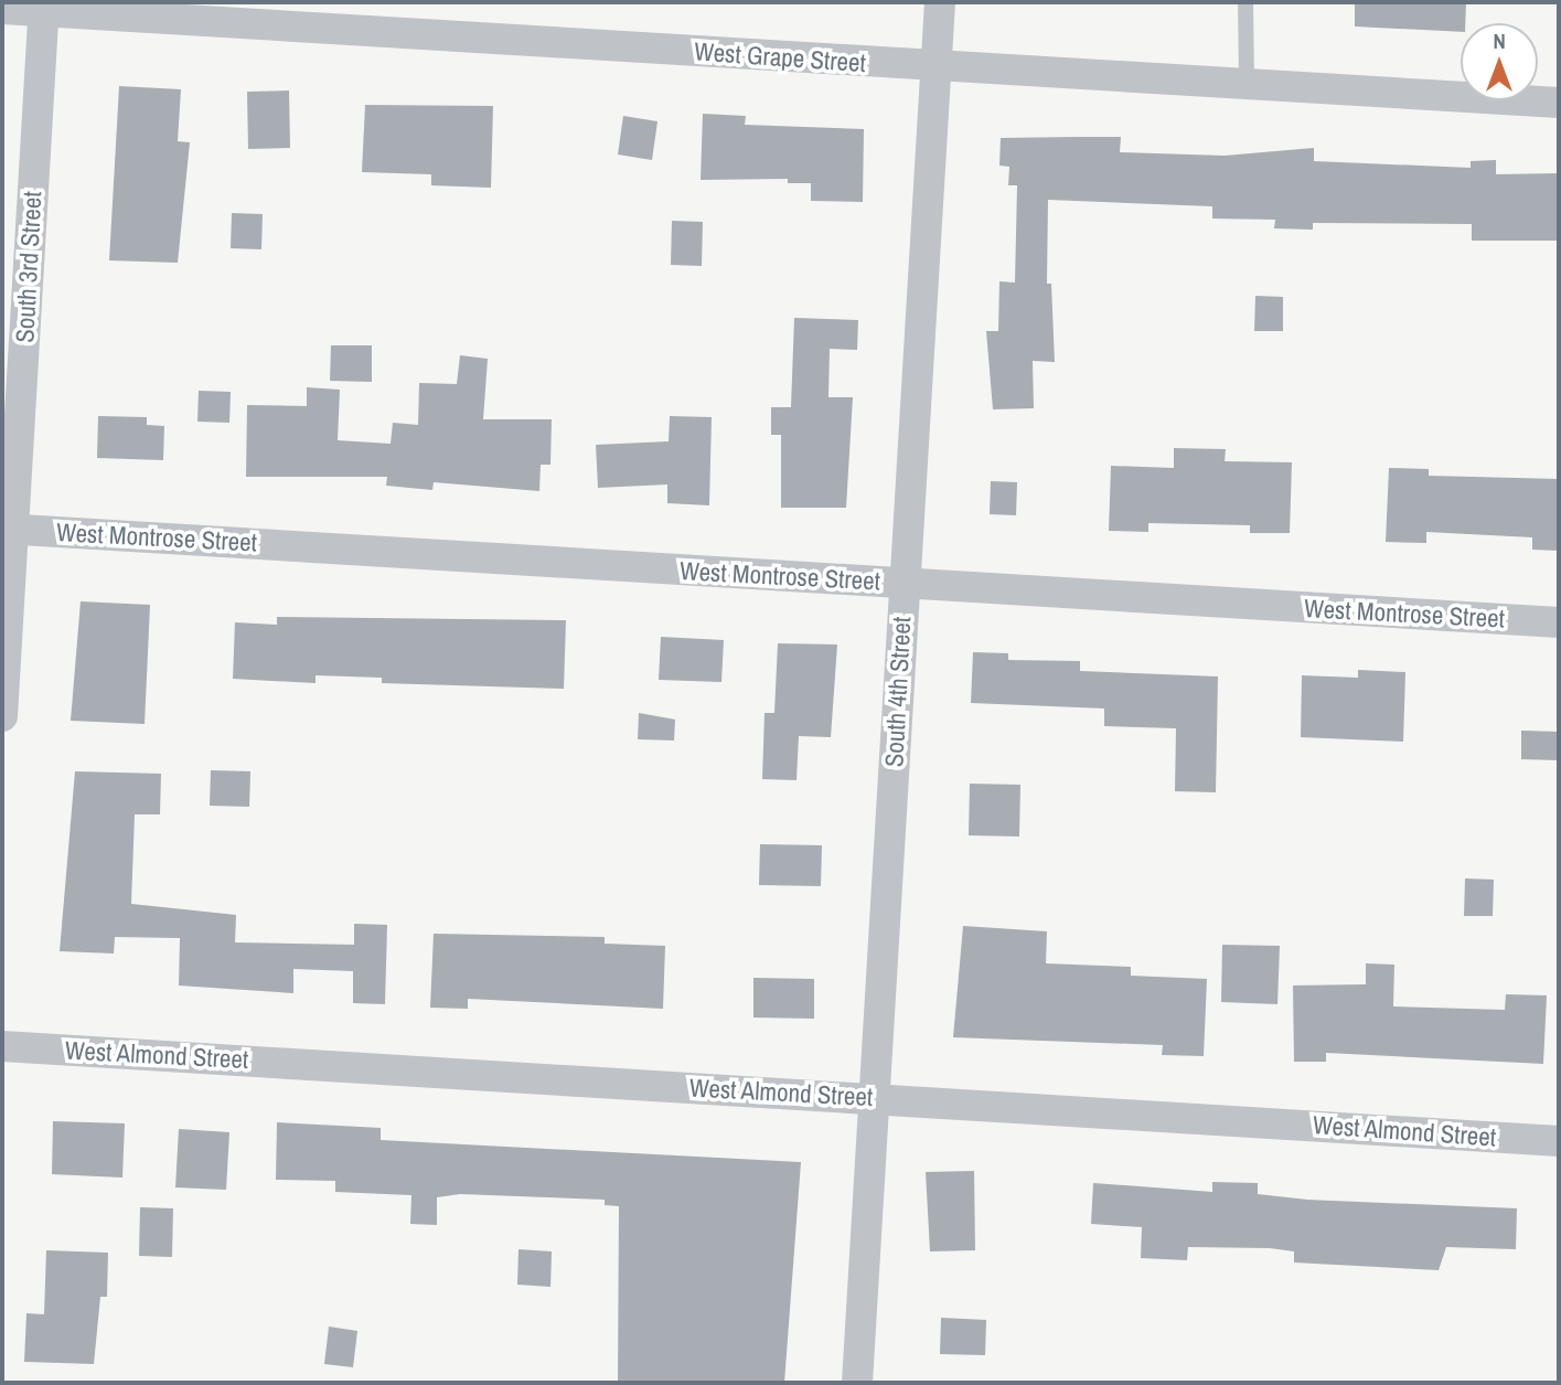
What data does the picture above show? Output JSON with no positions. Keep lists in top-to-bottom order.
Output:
{
  "streets": {
    "street": [
      "West Grape Street",
      "South 3rd Street",
      "West Montrose Street",
      "South 4th Street",
      "West Almond Street"
    ]
  },
  "crossings": [
    ["West Grape Street", "South 3rd Street"],
    ["West Grape Street", "South 4th Street"],
    ["South 3rd Street", "West Montrose Street"],
    ["West Montrose Street", "South 4th Street"],
    ["South 4th Street", "West Almond Street"]
  ],
  "north": "top"
}
